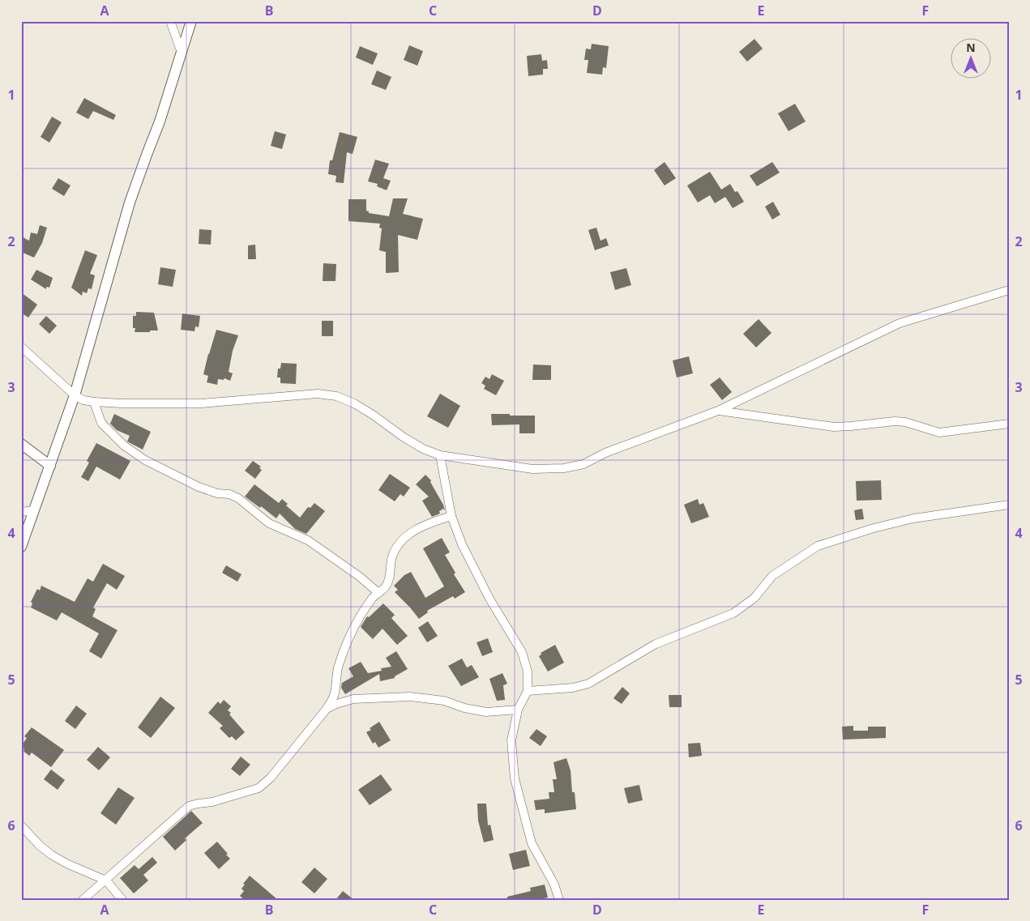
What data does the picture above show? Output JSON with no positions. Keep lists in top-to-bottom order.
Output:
{
  "north": "top",
  "grid": {
    "columns": [
      "A",
      "B",
      "C",
      "D",
      "E",
      "F"
    ],
    "rows": [
      "1",
      "2",
      "3",
      "4",
      "5",
      "6"
    ]
  }
}
